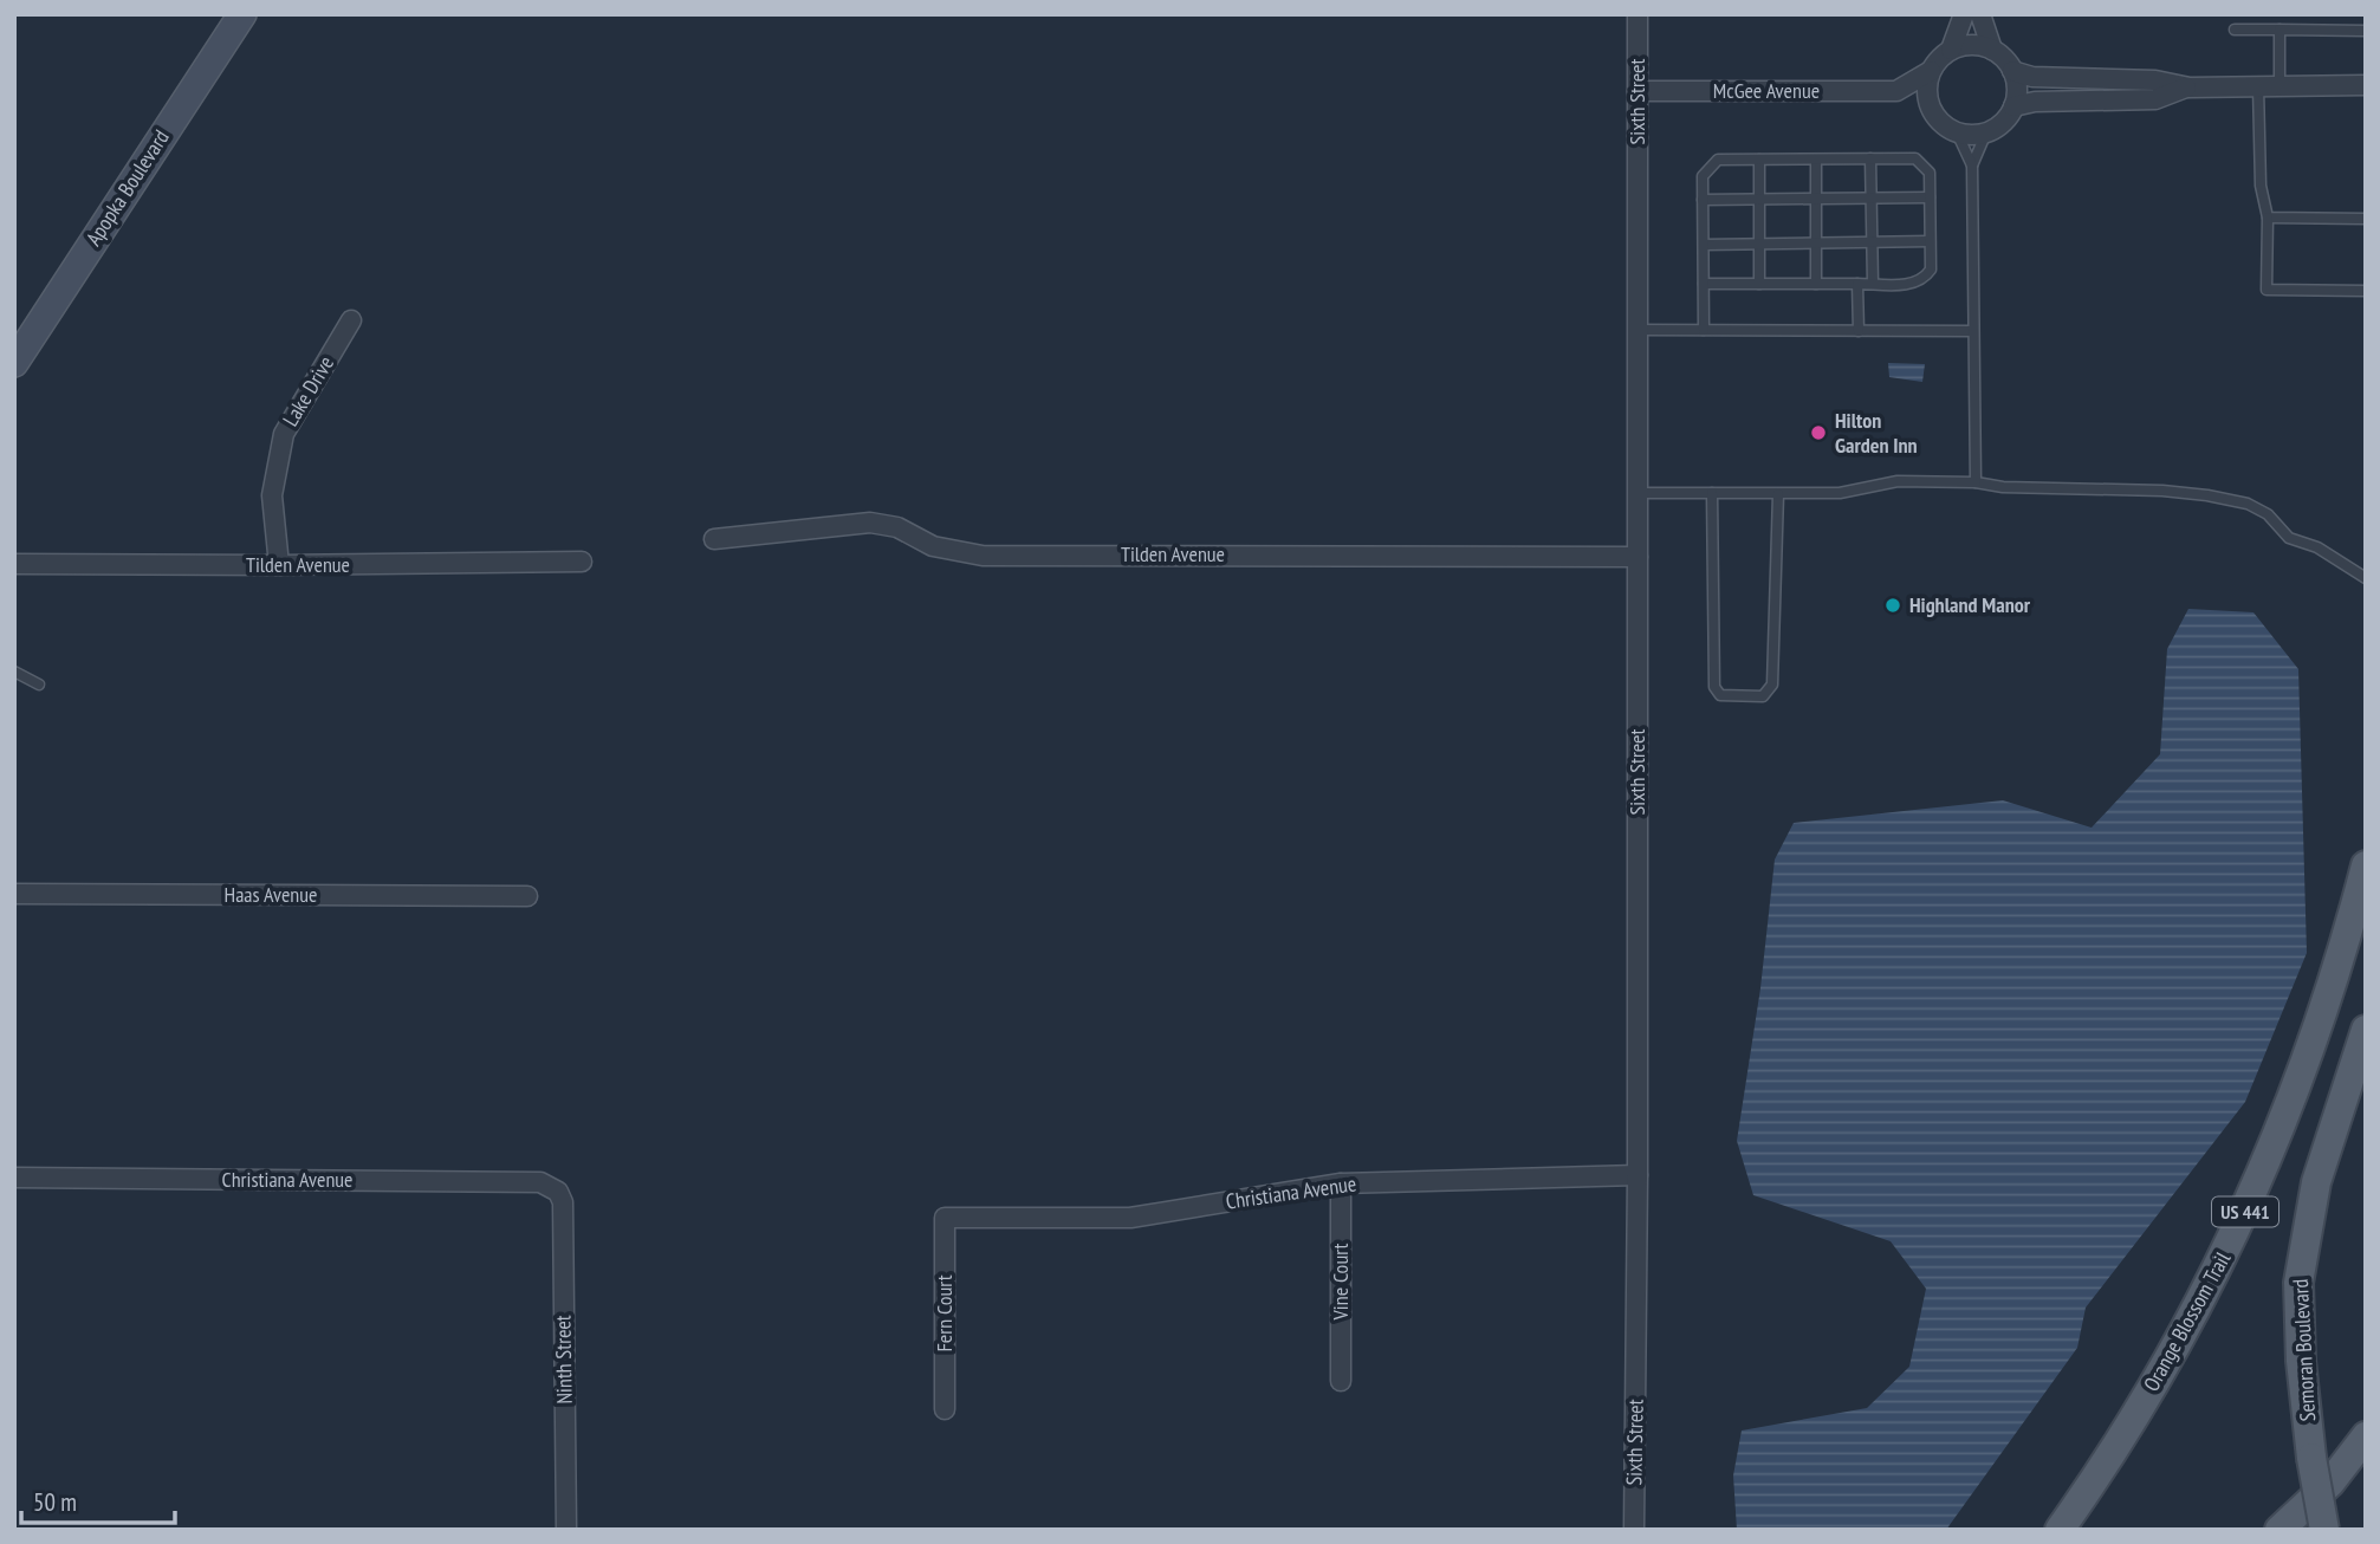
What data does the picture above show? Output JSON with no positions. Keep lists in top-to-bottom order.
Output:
{
  "streets": {
    "main road": ["US 441", "Orange Blossom Trail", "Semoran Boulevard"],
    "street": [
      "McGee Avenue",
      "Sixth Street",
      "Apopka Boulevard",
      "Lake Drive",
      "Tilden Avenue",
      "Haas Avenue",
      "Christiana Avenue",
      "Vine Court",
      "Fern Court",
      "Ninth Street"
    ]
  },
  "crossings": [
    ["McGee Avenue", "Sixth Street"],
    ["Sixth Street", "Tilden Avenue"],
    ["Sixth Street", "Christiana Avenue"],
    ["Lake Drive", "Tilden Avenue"],
    ["Christiana Avenue", "Vine Court"],
    ["Christiana Avenue", "Fern Court"],
    ["Christiana Avenue", "Ninth Street"]
  ],
  "places": ["Hilton Garden Inn", "Highland Manor"],
  "scale_bar": "50 m"
}
